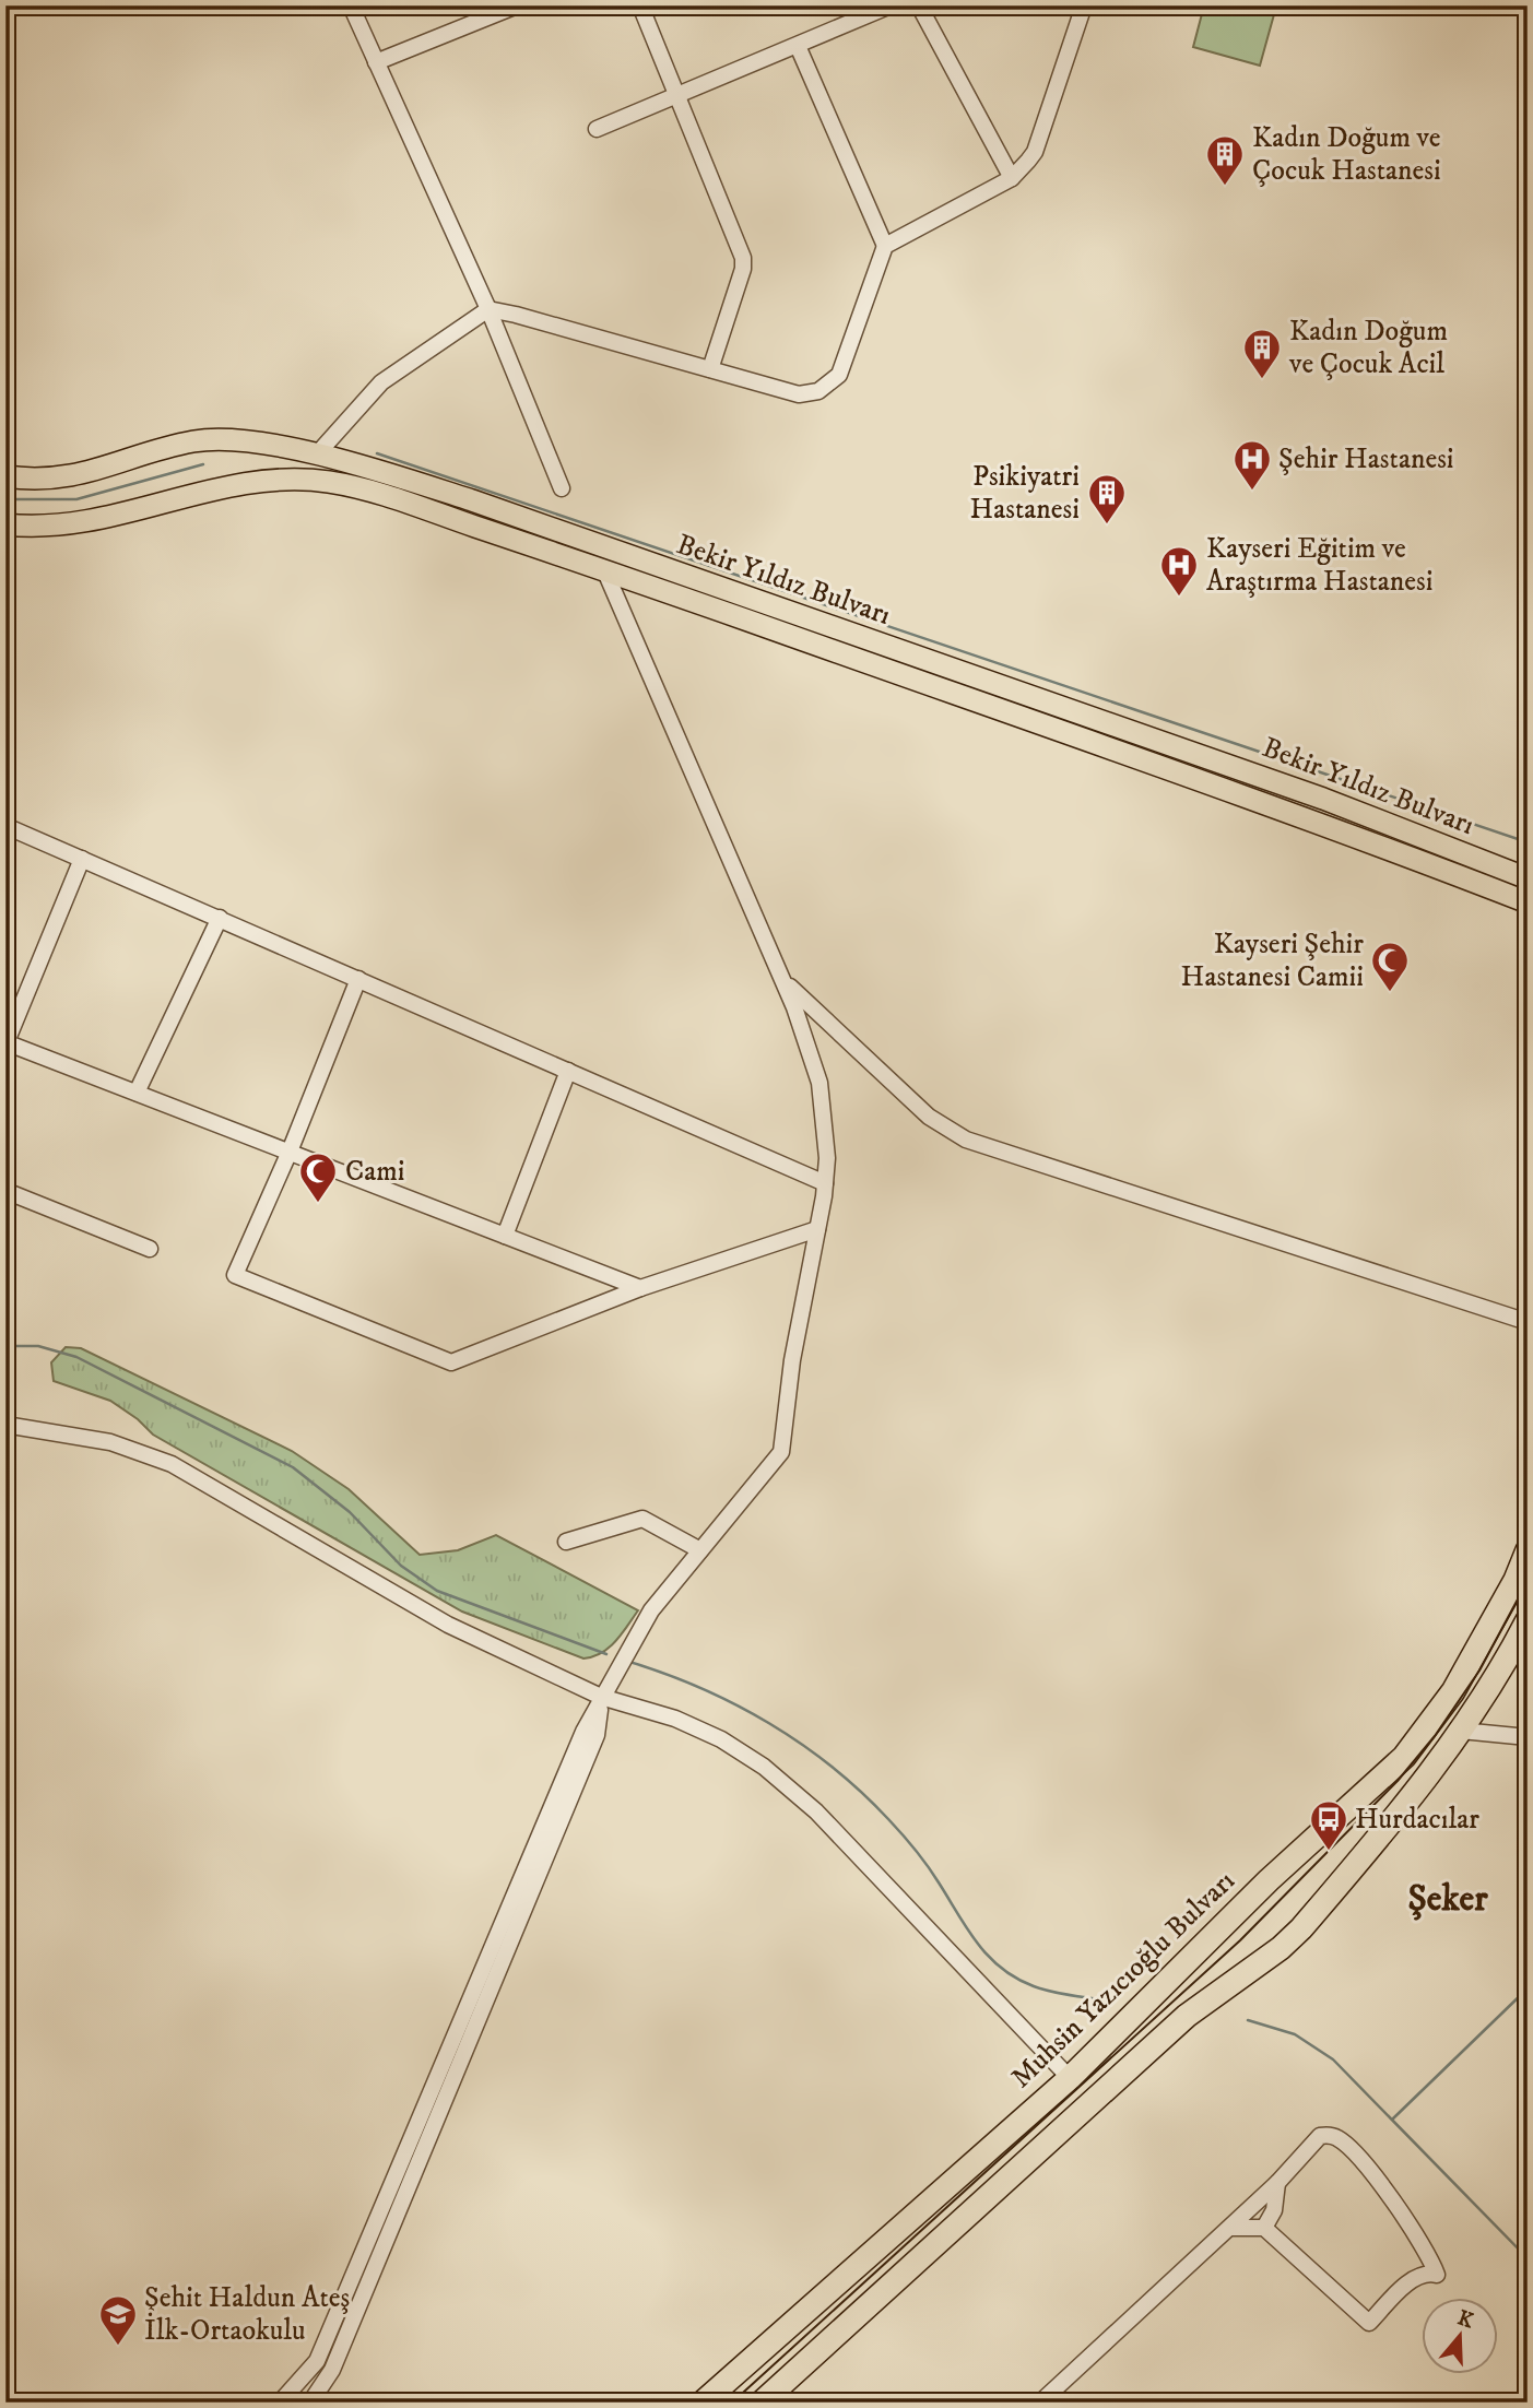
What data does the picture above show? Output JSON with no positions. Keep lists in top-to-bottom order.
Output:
{
  "streets": {
    "highway": ["Muhsin Yazıcıoğlu Bulvarı"],
    "main road": ["Bekir Yıldız Bulvarı"]
  },
  "districts": ["Şeker"],
  "places": {
    "building": ["Kadın Doğum ve Çocuk Hastanesi", "Kadın Doğum ve Çocuk Acil", "Psikiyatri Hastanesi"],
    "hospital": ["Şehir Hastanesi", "Kayseri Eğitim ve Araştırma Hastanesi"],
    "mosque": ["Kayseri Şehir Hastanesi Camii", "Cami"],
    "bus stop": ["Hurdacılar"],
    "school or university": ["Şehit Haldun Ateş İlk-Ortaokulu"]
  },
  "north": "top"
}
